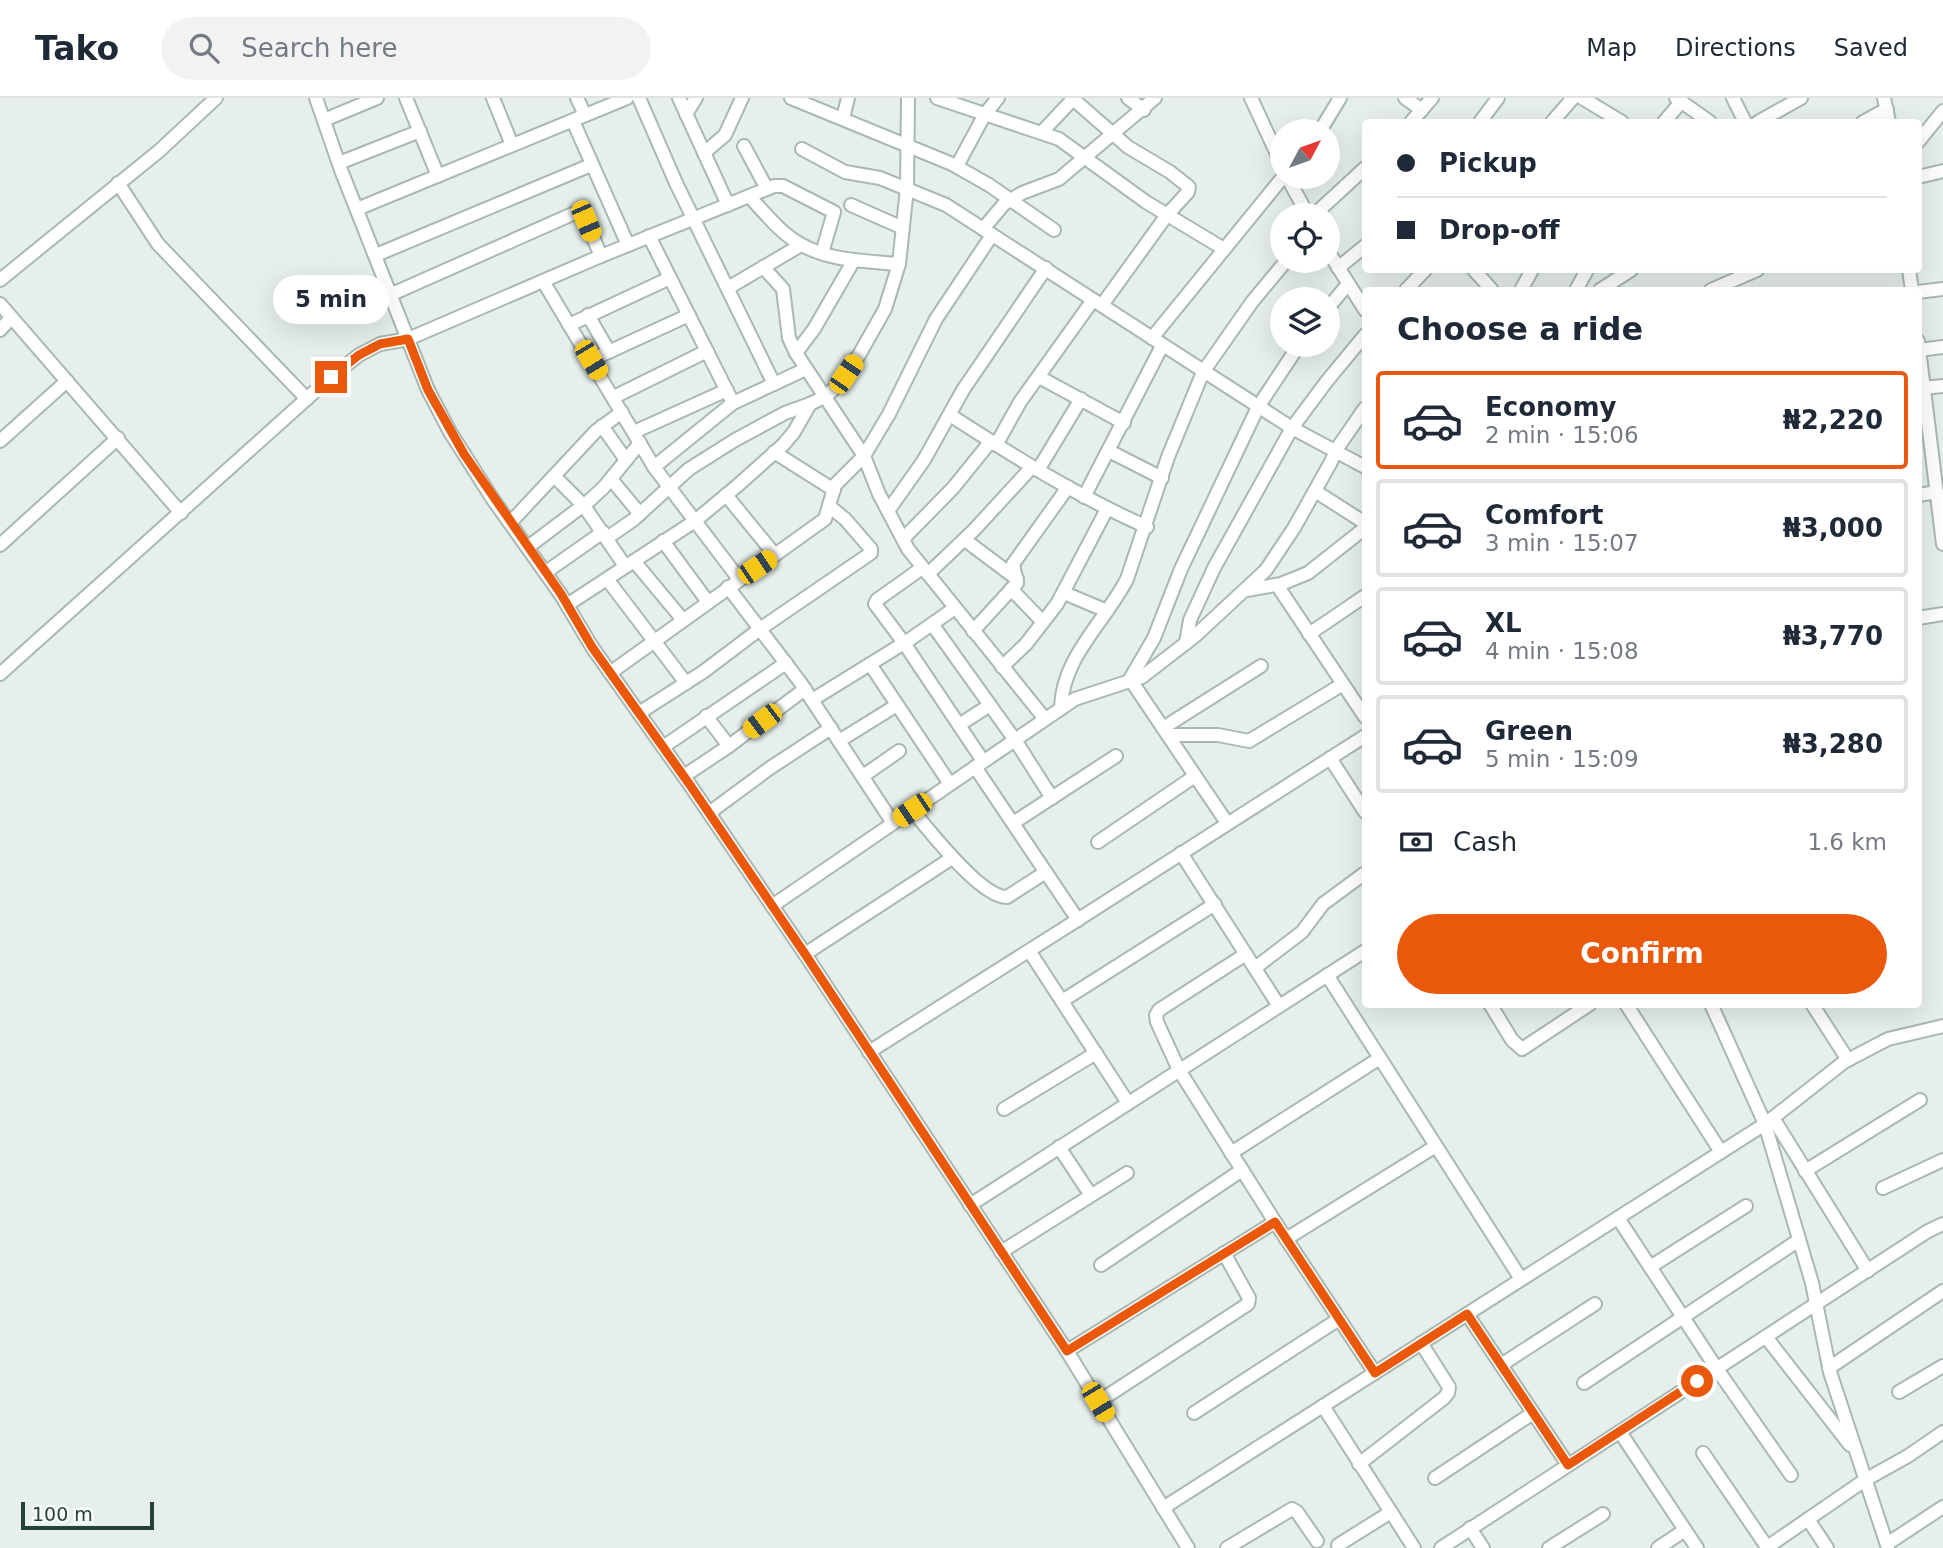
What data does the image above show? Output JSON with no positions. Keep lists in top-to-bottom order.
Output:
{
  "scale_bar": "100 m",
  "north": "top right",
  "page": {
    "header": "Tako",
    "search": "Search here",
    "nav": ["Map", "Directions", "Saved"],
    "banner": ["Pickup", "Drop-off"],
    "bubble": "5 min",
    "heading": "Choose a ride",
    "list": [
      {
        "name": "Economy",
        "note": "2 min · 15:06",
        "value": "₦2,220"
      },
      {
        "name": "Comfort",
        "note": "3 min · 15:07",
        "value": "₦3,000"
      },
      {
        "name": "XL",
        "note": "4 min · 15:08",
        "value": "₦3,770"
      },
      {
        "name": "Green",
        "note": "5 min · 15:09",
        "value": "₦3,280"
      }
    ],
    "pay": ["Cash", "1.6 km"],
    "buttons": "Confirm",
    "scale": "100 m"
  }
}
